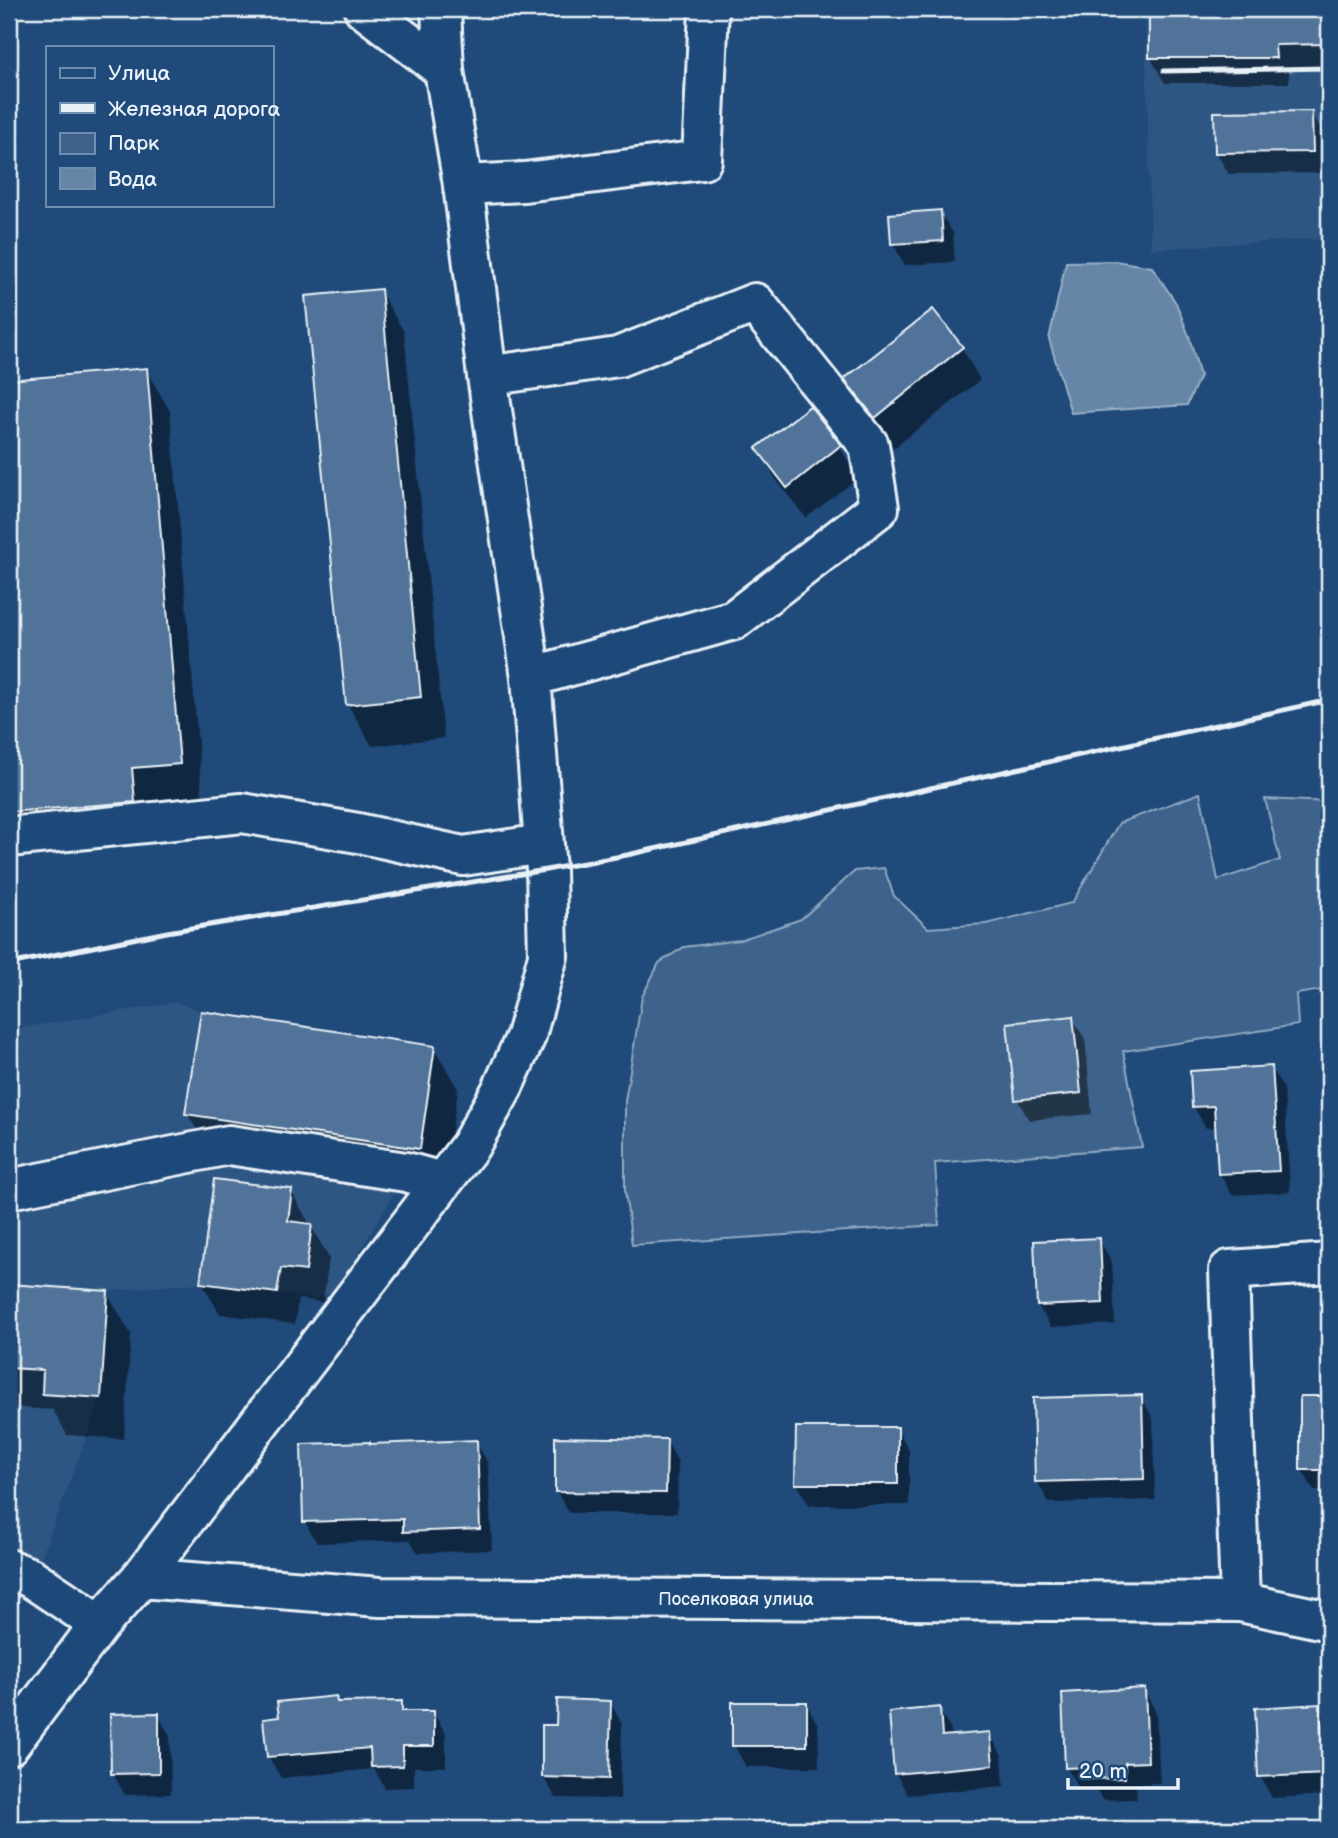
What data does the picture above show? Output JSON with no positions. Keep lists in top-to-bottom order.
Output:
{
  "streets": {
    "street": ["Поселковая улица"]
  },
  "legend": [
    "Улица",
    "Железная дорога",
    "Парк",
    "Вода"
  ],
  "scale_bar": "20 m"
}
